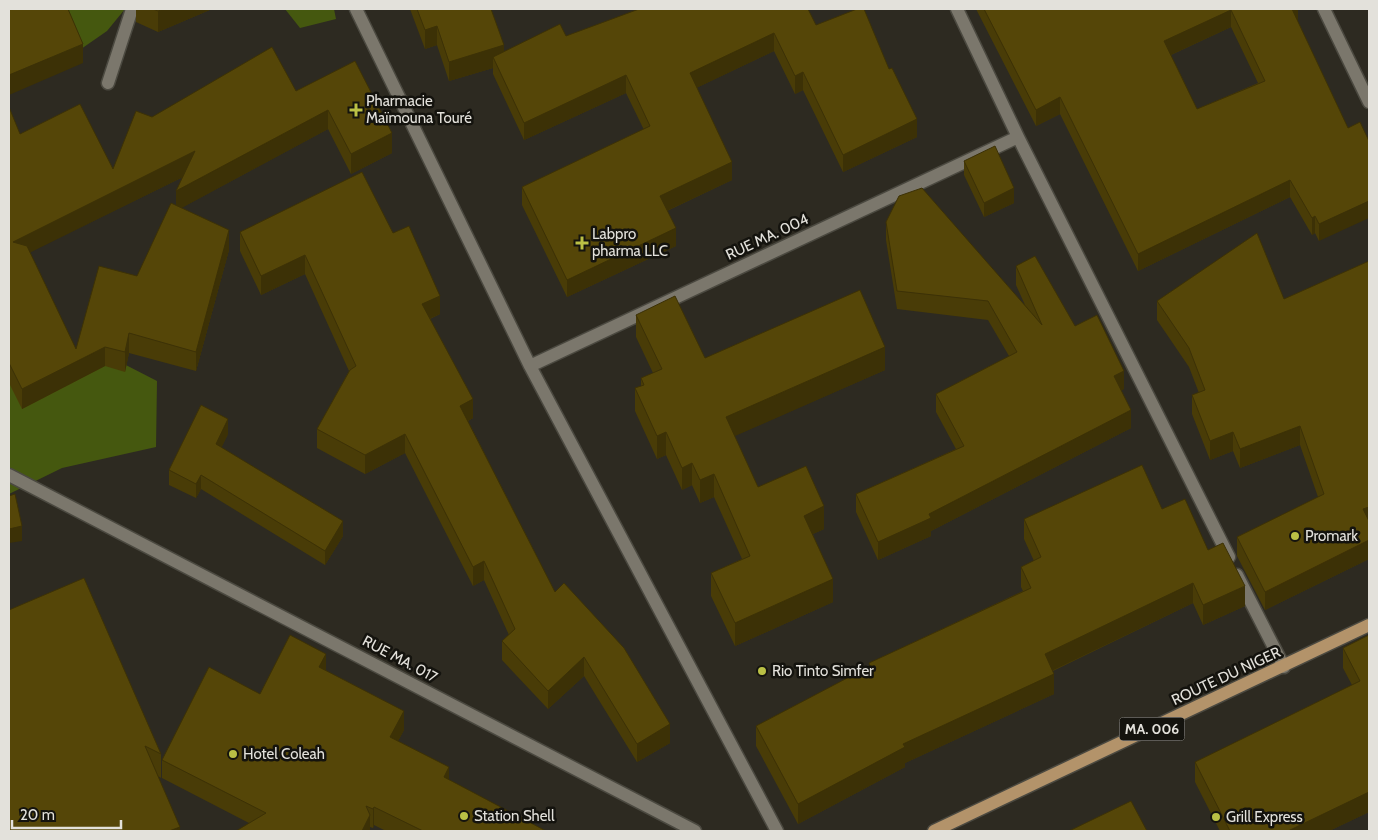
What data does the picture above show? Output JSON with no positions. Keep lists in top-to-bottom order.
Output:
{
  "streets": {
    "main road": ["ROUTE DU NIGER", "MA. 006"],
    "street": ["RUE MA. 004", "RUE MA. 017"]
  },
  "places": {
    "health": ["Pharmacie Maïmouna Touré", "Labpro pharma LLC"],
    "other": [
      "Promark",
      "Rio Tinto Simfer",
      "Hotel Coleah",
      "Station Shell",
      "Grill Express"
    ]
  },
  "scale_bar": "20 m"
}
